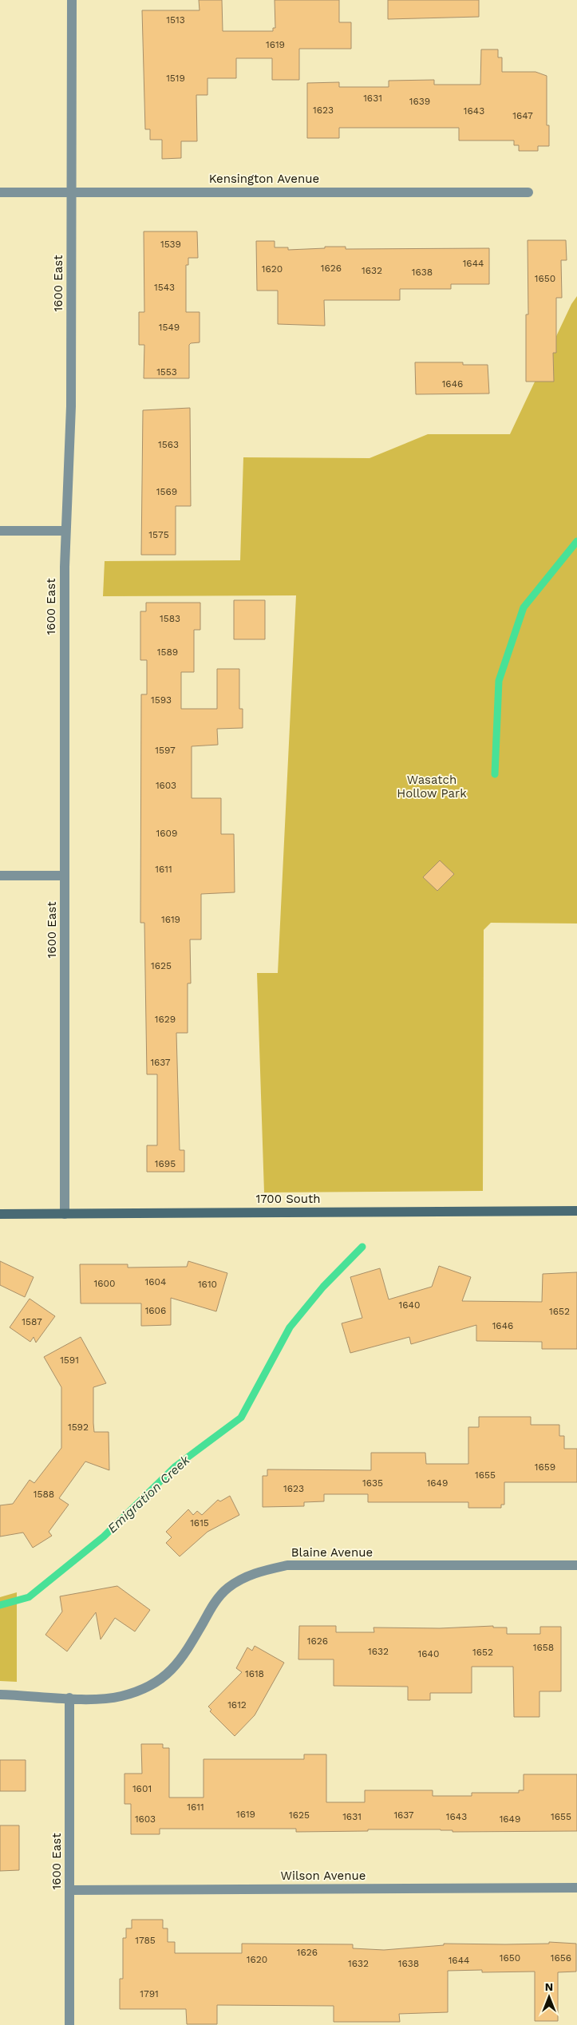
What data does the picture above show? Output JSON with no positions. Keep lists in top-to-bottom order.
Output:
{
  "streets": {
    "street": [
      "Kensington Avenue",
      "1600 East",
      "1700 South",
      "Blaine Avenue",
      "Wilson Avenue"
    ]
  },
  "crossings": [
    ["Kensington Avenue", "1600 East"],
    ["1600 East", "1700 South"],
    ["1600 East", "Blaine Avenue"],
    ["1600 East", "Wilson Avenue"]
  ],
  "water": ["Emigration Creek"],
  "parks": ["Wasatch Hollow Park"],
  "house_numbers": [
    "1513",
    "1619",
    "1519",
    "1631",
    "1639",
    "1623",
    "1643",
    "1647",
    "1539",
    "1644",
    "1626",
    "1620",
    "1632",
    "1638",
    "1650",
    "1543",
    "1549",
    "1553",
    "1646",
    "1563",
    "1569",
    "1575",
    "1583",
    "1589",
    "1593",
    "1597",
    "1603",
    "1609",
    "1611",
    "1619",
    "1625",
    "1629",
    "1637",
    "1695",
    "1604",
    "1600",
    "1610",
    "1640",
    "1606",
    "1652",
    "1587",
    "1646",
    "1591",
    "1592",
    "1659",
    "1655",
    "1635",
    "1649",
    "1623",
    "1588",
    "1615",
    "1626",
    "1658",
    "1632",
    "1652",
    "1640",
    "1618",
    "1612",
    "1601",
    "1611",
    "1619",
    "1625",
    "1637",
    "1631",
    "1643",
    "1655",
    "1603",
    "1649",
    "1785",
    "1626",
    "1650",
    "1656",
    "1620",
    "1644",
    "1632",
    "1638",
    "1791"
  ],
  "north": "top"
}
